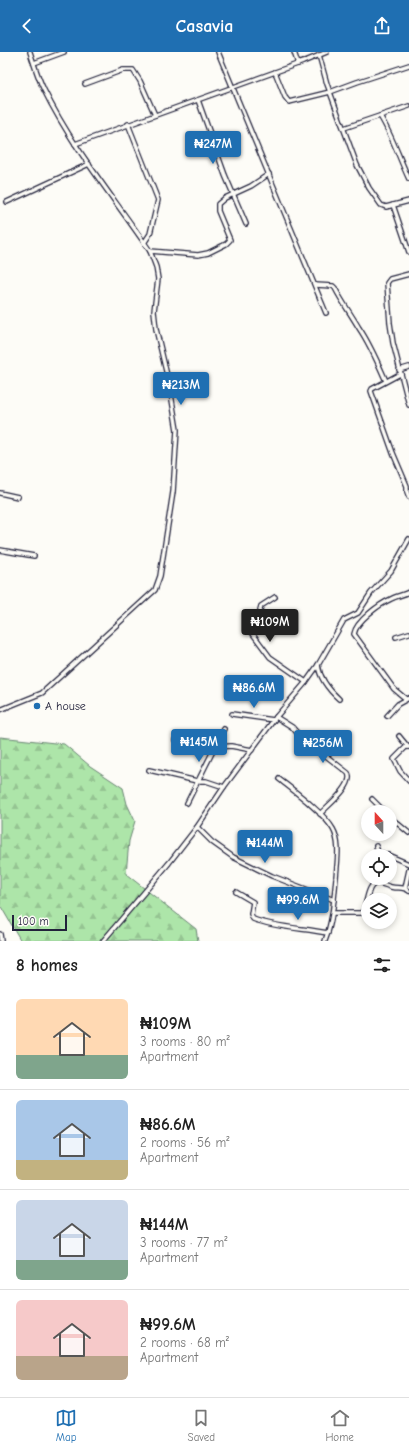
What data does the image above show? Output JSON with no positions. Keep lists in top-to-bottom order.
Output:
{
  "places": ["A house"],
  "scale_bar": "100 m",
  "north": "top",
  "page": {
    "header": "Casavia",
    "price": [
      "₦247M",
      "₦213M",
      "₦109M",
      "₦86.6M",
      "₦145M",
      "₦256M",
      "₦144M",
      "₦99.6M"
    ],
    "scale": "100 m",
    "heading": "8 homes",
    "list": [
      {
        "name": "₦109M",
        "note": "3 rooms · 80 m² · Apartment"
      },
      {
        "name": "₦86.6M",
        "note": "2 rooms · 56 m² · Apartment"
      },
      {
        "name": "₦144M",
        "note": "3 rooms · 77 m² · Apartment"
      },
      {
        "name": "₦99.6M",
        "note": "2 rooms · 68 m² · Apartment"
      }
    ],
    "tabs": ["Map", "Saved", "Home"]
  }
}
